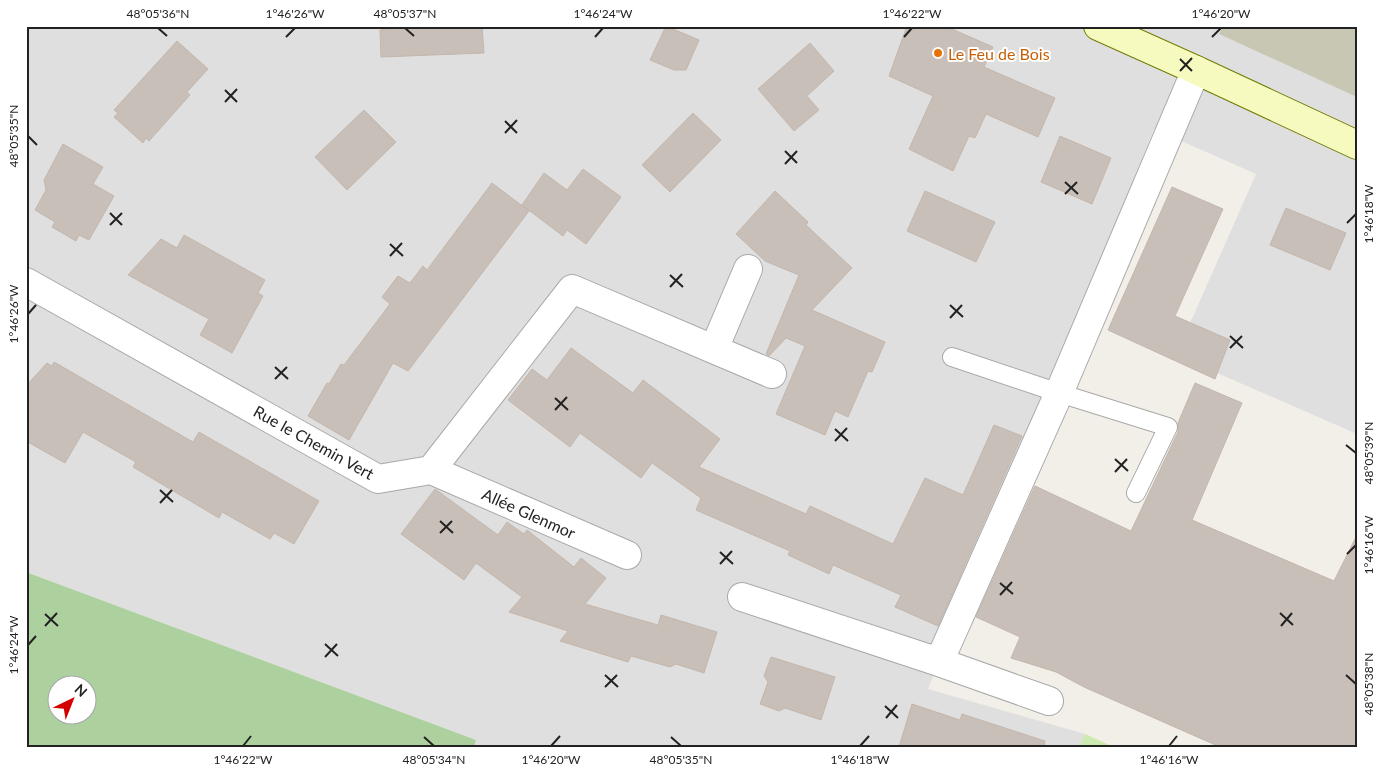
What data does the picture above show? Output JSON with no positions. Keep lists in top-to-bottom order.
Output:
{
  "streets": {
    "street": ["Rue le Chemin Vert", "Allée Glenmor"]
  },
  "crossings": [
    ["Rue le Chemin Vert", "Allée Glenmor"]
  ],
  "places": ["Le Feu de Bois"],
  "north": "top right",
  "coordinates": [
    "48°05'36\"N",
    "1°46'26\"W",
    "48°05'37\"N",
    "1°46'24\"W",
    "1°46'22\"W",
    "1°46'20\"W",
    "48°05'35\"N",
    "1°46'18\"W",
    "48°05'39\"N",
    "1°46'16\"W",
    "48°05'38\"N",
    "48°05'34\"N"
  ]
}
